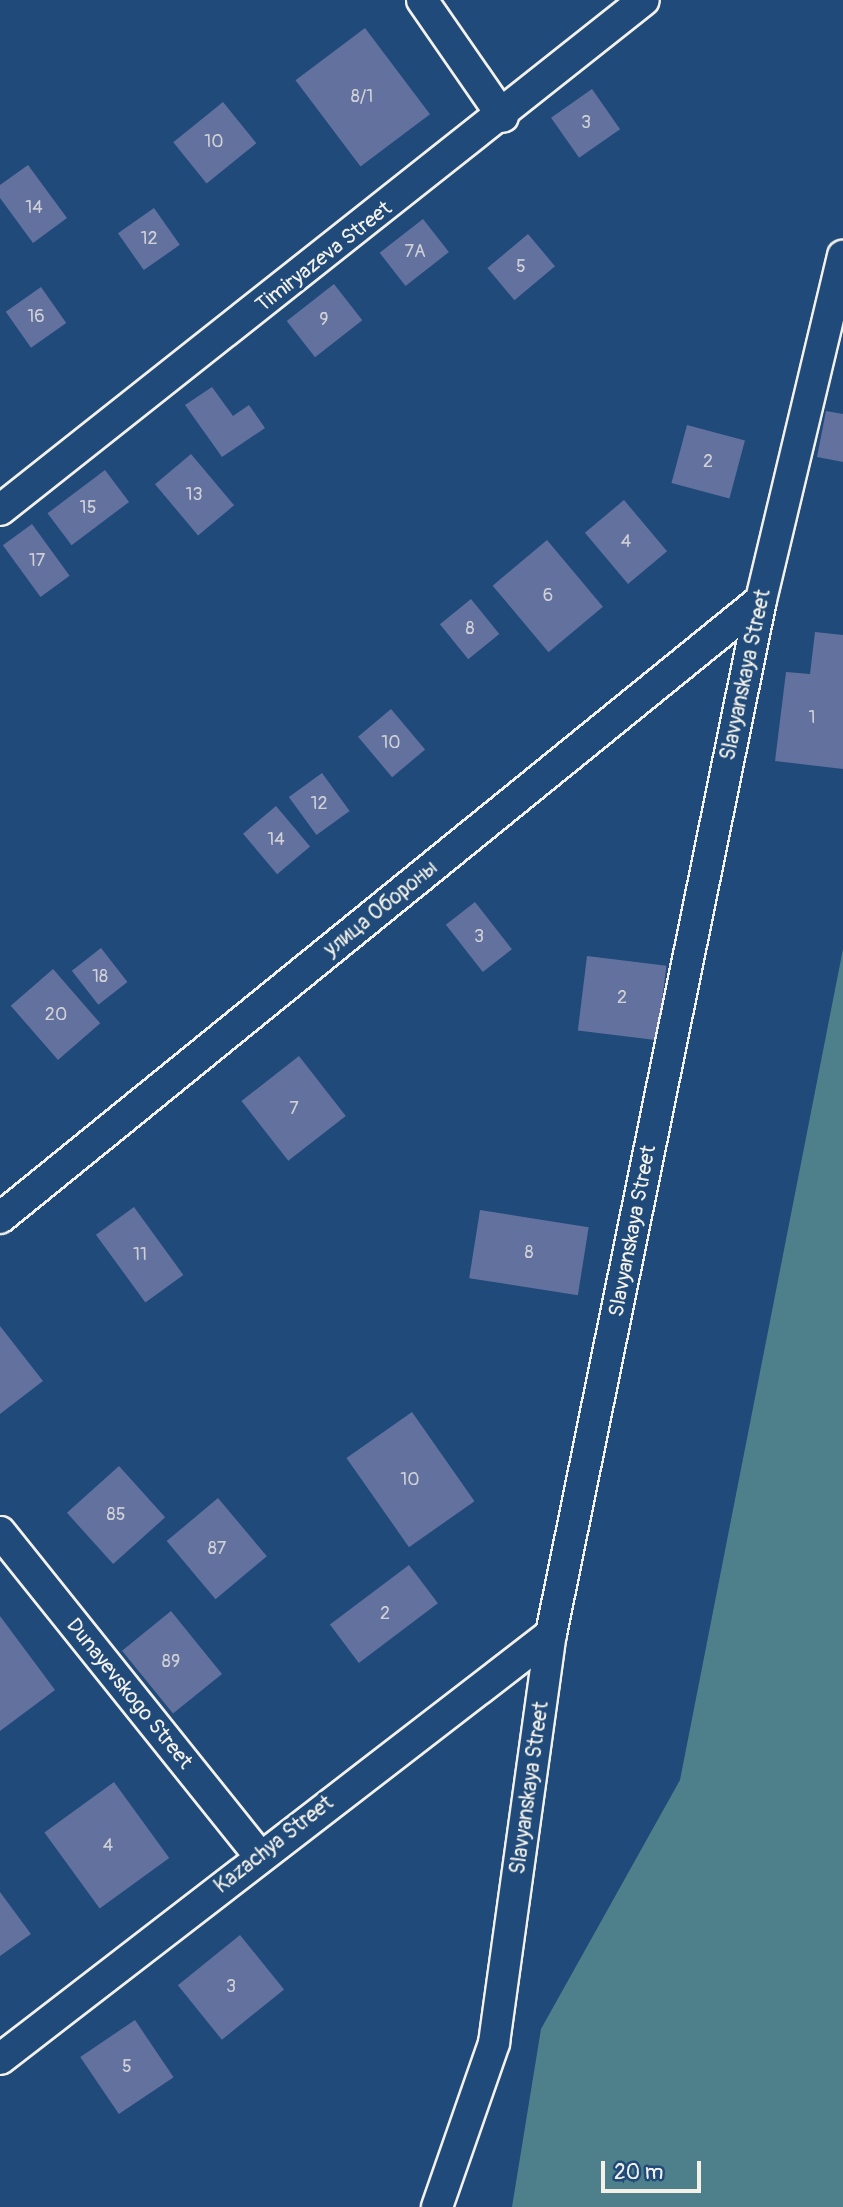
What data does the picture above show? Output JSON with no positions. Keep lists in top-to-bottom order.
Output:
{
  "streets": {
    "street": [
      "Timiryazeva Street",
      "Slavyanskaya Street",
      "улица Обороны",
      "Dunayevskogo Street",
      "Kazachya Street"
    ]
  },
  "crossings": [
    ["Slavyanskaya Street", "улица Обороны"],
    ["Slavyanskaya Street", "Kazachya Street"],
    ["Dunayevskogo Street", "Kazachya Street"]
  ],
  "house_numbers": [
    "8/1",
    "3",
    "10",
    "14",
    "12",
    "7А",
    "5",
    "16",
    "9",
    "2",
    "13",
    "15",
    "4",
    "17",
    "6",
    "8",
    "1",
    "10",
    "12",
    "14",
    "3",
    "18",
    "2",
    "20",
    "7",
    "8",
    "11",
    "10",
    "85",
    "87",
    "2",
    "89",
    "4",
    "3",
    "5"
  ],
  "scale_bar": "20 m"
}
